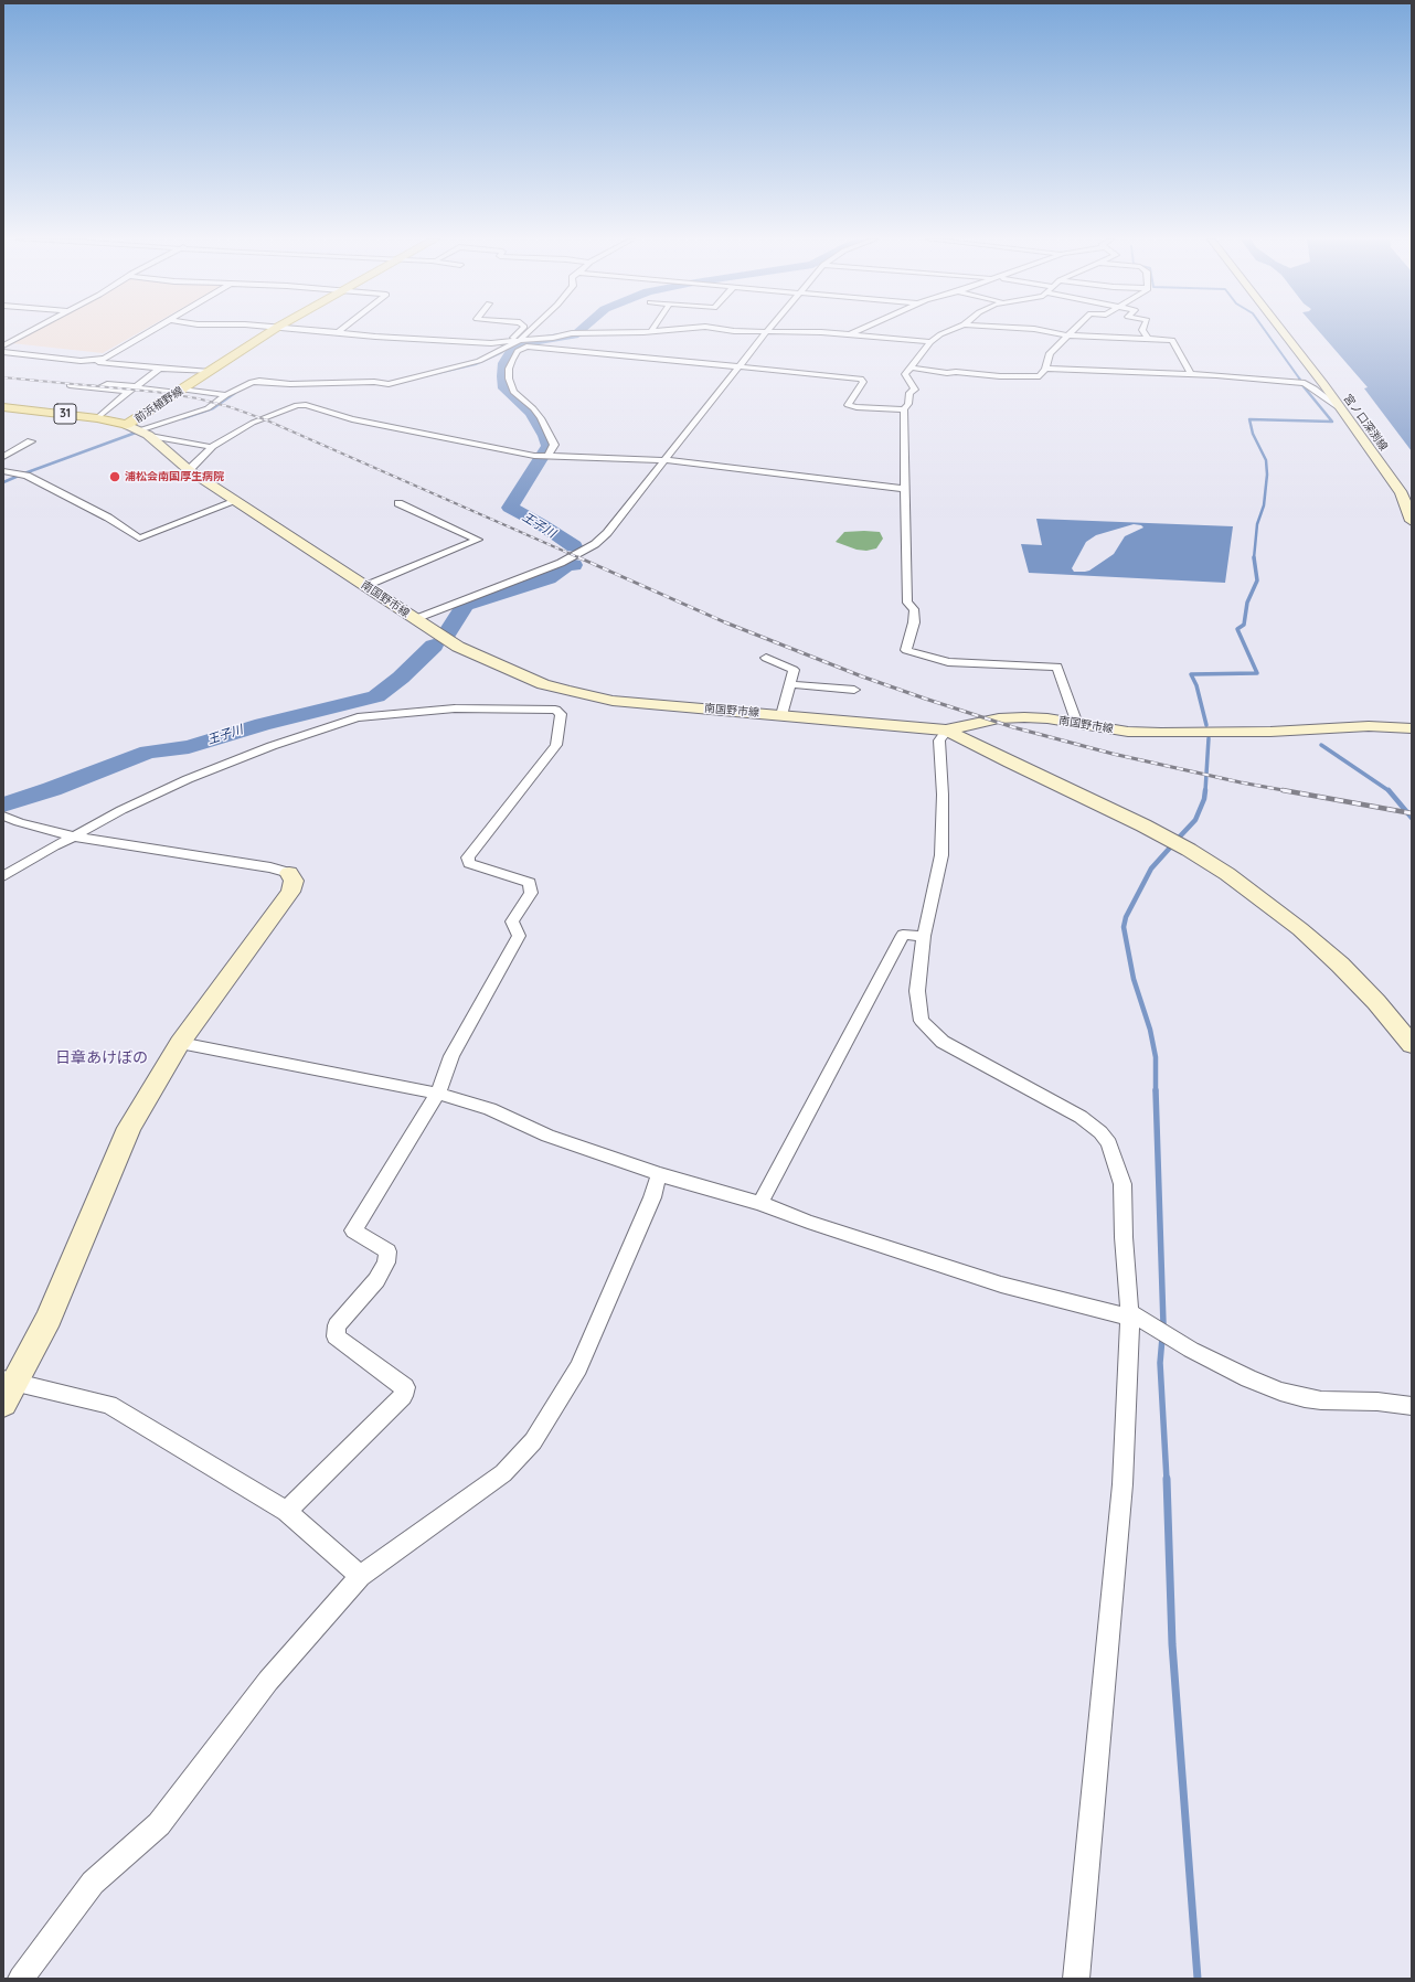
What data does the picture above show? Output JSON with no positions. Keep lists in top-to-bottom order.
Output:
{
  "streets": {
    "main road": [
      "前浜植野線",
      "31",
      "宮ノ口深渕線",
      "南国野市線"
    ]
  },
  "crossings": [
    ["前浜植野線", "南国野市線"]
  ],
  "districts": ["日章あけぼの"],
  "water": ["王子川"],
  "places": ["浦松会南国厚生病院"]
}
